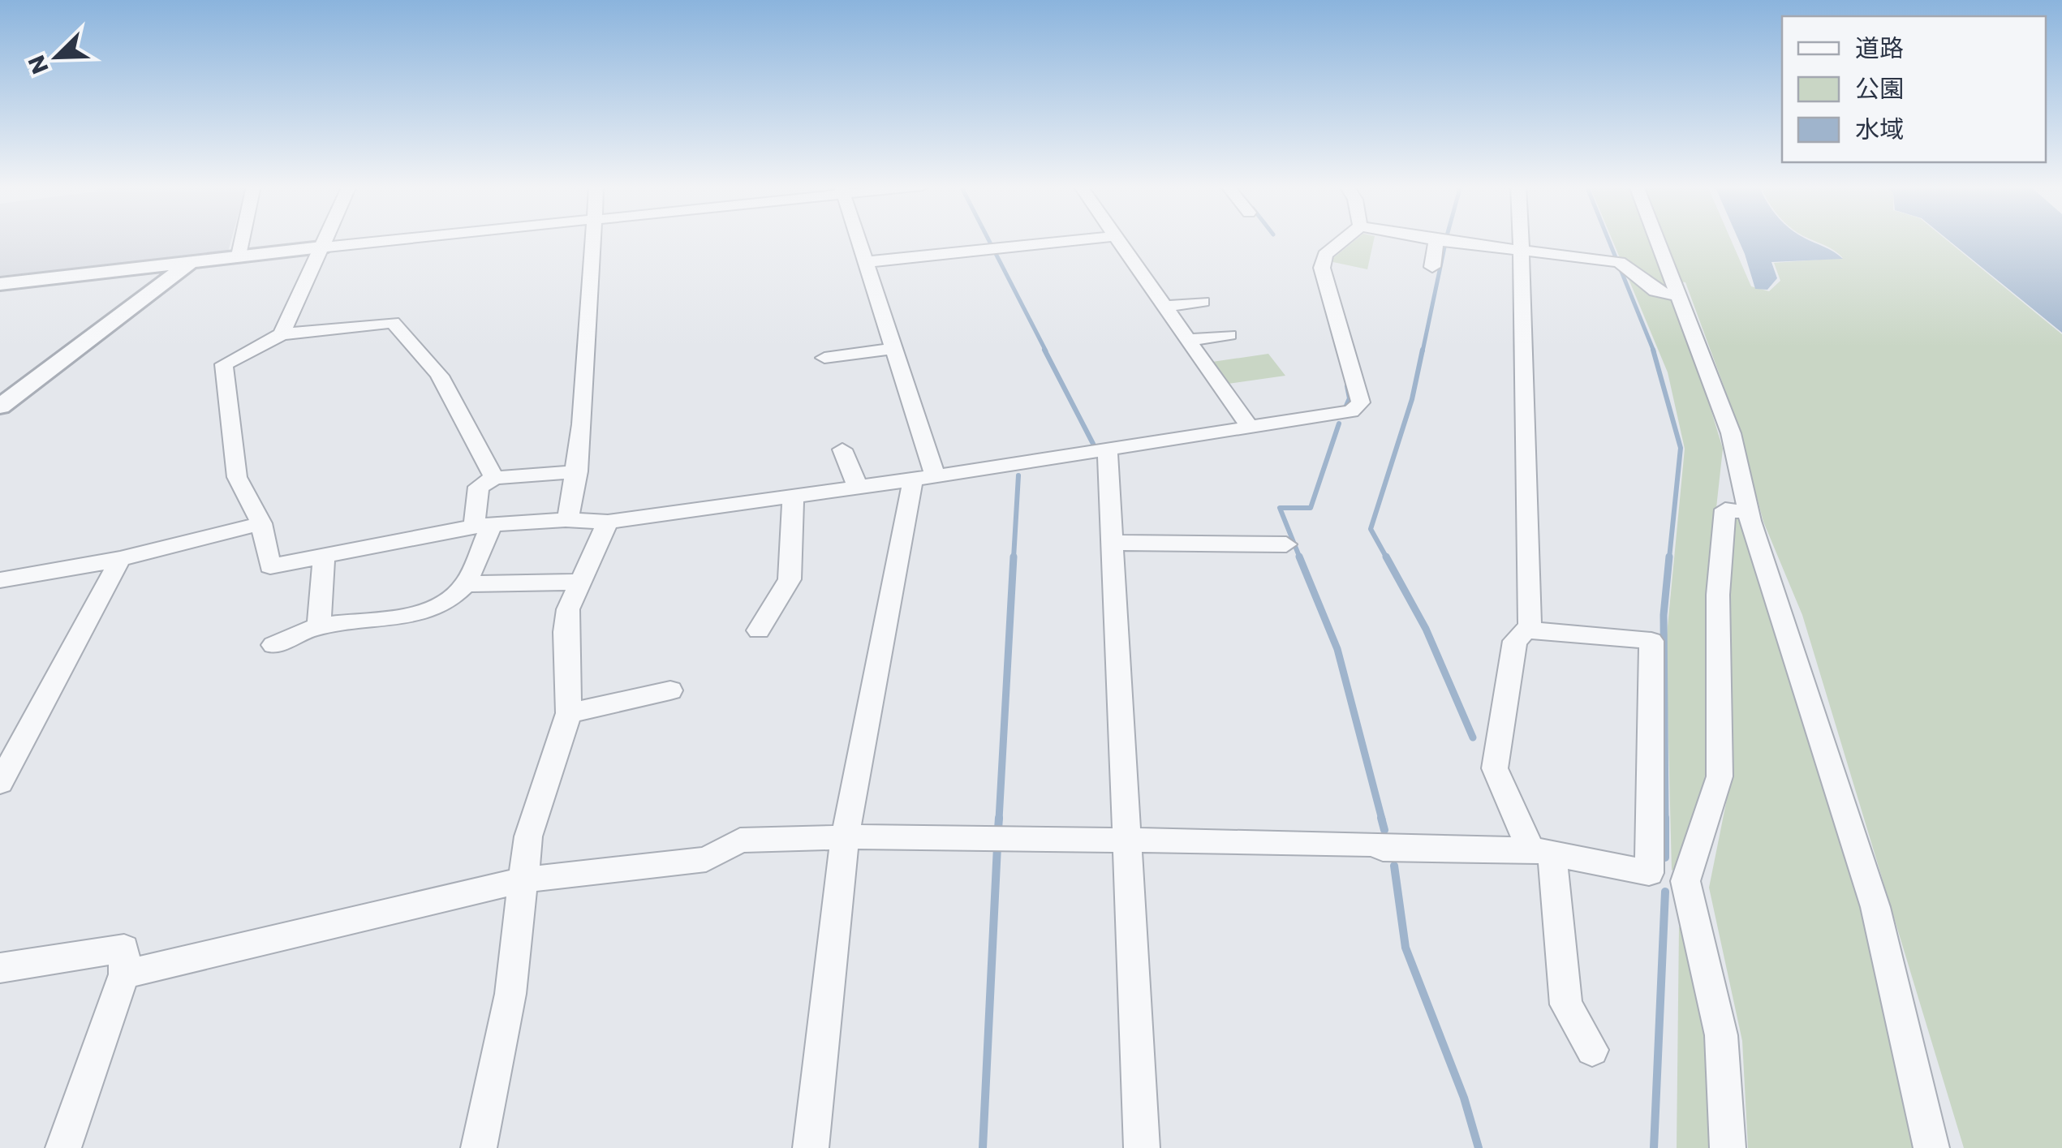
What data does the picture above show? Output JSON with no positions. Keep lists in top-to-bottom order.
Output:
{
  "legend": ["道路", "公園", "水域"],
  "north": "bottom left"
}
